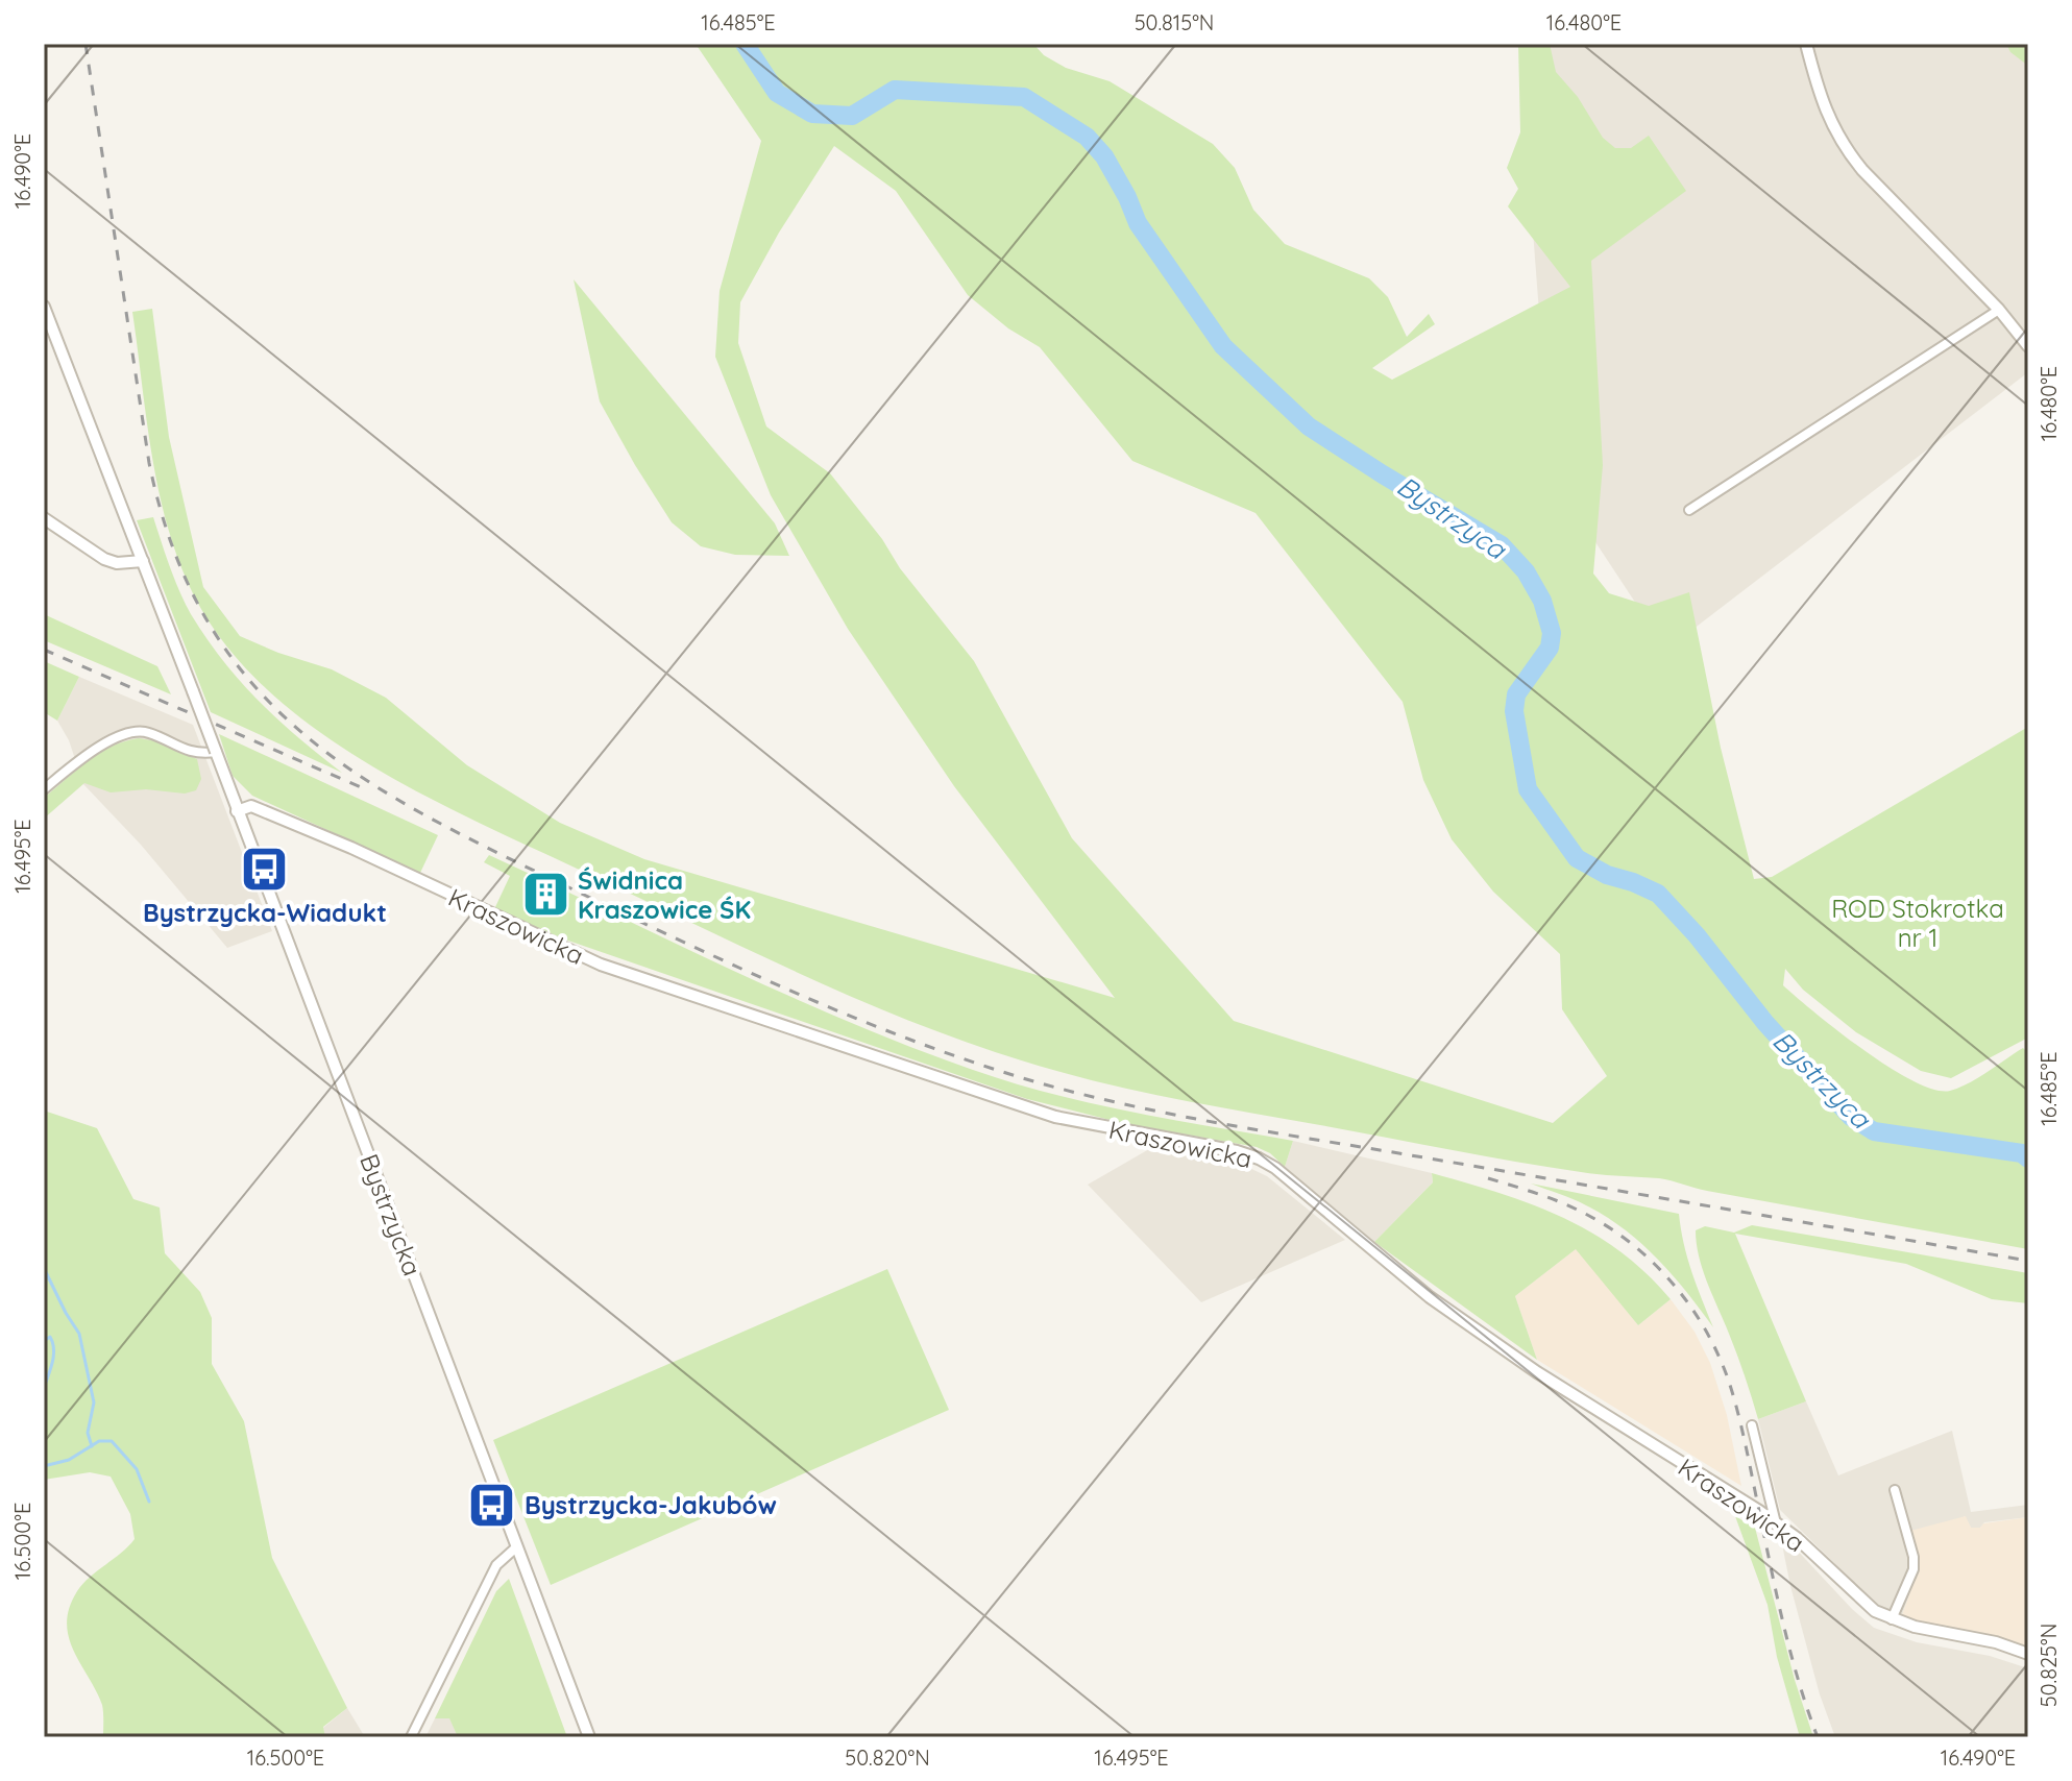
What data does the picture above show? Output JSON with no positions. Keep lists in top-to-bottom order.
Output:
{
  "streets": {
    "street": ["Kraszowicka", "Bystrzycka"]
  },
  "crossings": [
    ["Kraszowicka", "Bystrzycka"]
  ],
  "water": ["Bystrzyca"],
  "parks": ["ROD Stokrotka nr 1"],
  "places": {
    "bus stop": ["Bystrzycka-Wiadukt", "Bystrzycka-Jakubów"],
    "building": ["Świdnica Kraszowice ŚK"]
  },
  "coordinates": [
    "16.485°E",
    "50.815°N",
    "16.480°E",
    "16.490°E",
    "16.495°E",
    "16.500°E",
    "50.825°N",
    "50.820°N"
  ]
}
